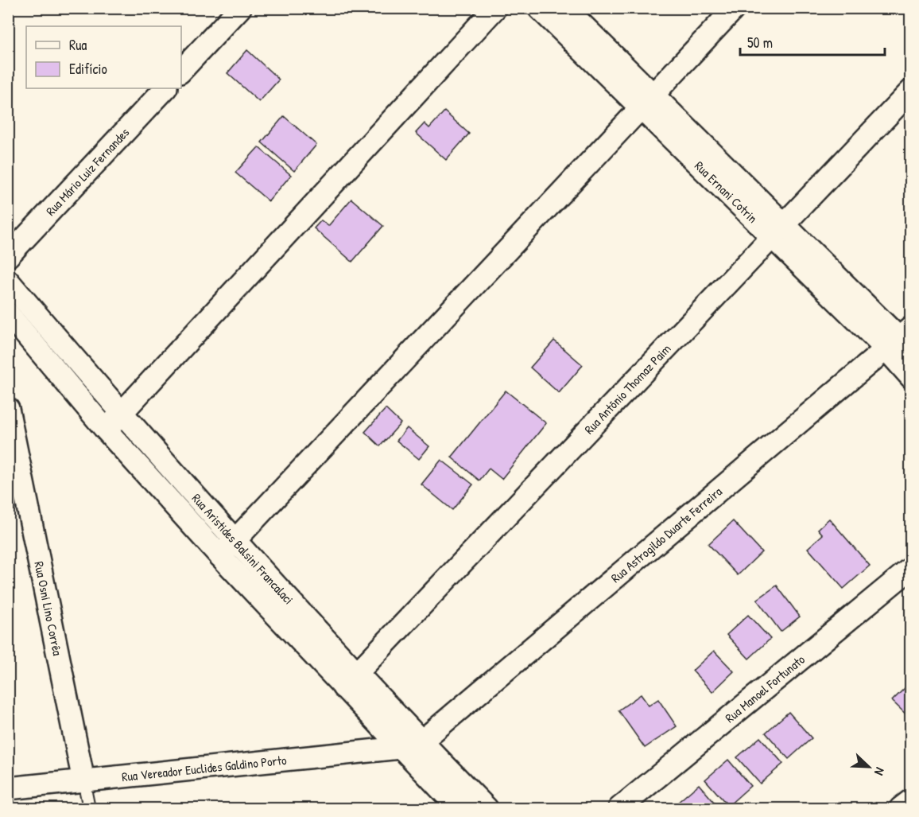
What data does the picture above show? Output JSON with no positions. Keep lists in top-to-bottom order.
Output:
{
  "streets": {
    "street": [
      "Rua Mário Luiz Fernandes",
      "Rua Ernani Cotrin",
      "Rua Antônio Thomaz Paim",
      "Rua Astrogildo Duarte Ferreira",
      "Rua Aristides Balsini Francalaci",
      "Rua Osni Lino Corrêa",
      "Rua Manoel Fortunato",
      "Rua Vereador Euclides Galdino Porto"
    ]
  },
  "crossings": [
    ["Rua Ernani Cotrin", "Rua Antônio Thomaz Paim"],
    ["Rua Ernani Cotrin", "Rua Astrogildo Duarte Ferreira"],
    ["Rua Antônio Thomaz Paim", "Rua Aristides Balsini Francalaci"],
    ["Rua Astrogildo Duarte Ferreira", "Rua Aristides Balsini Francalaci"],
    ["Rua Astrogildo Duarte Ferreira", "Rua Vereador Euclides Galdino Porto"],
    ["Rua Aristides Balsini Francalaci", "Rua Vereador Euclides Galdino Porto"],
    ["Rua Osni Lino Corrêa", "Rua Vereador Euclides Galdino Porto"]
  ],
  "legend": ["Rua", "Edifício"],
  "scale_bar": "50 m",
  "north": "bottom right"
}
